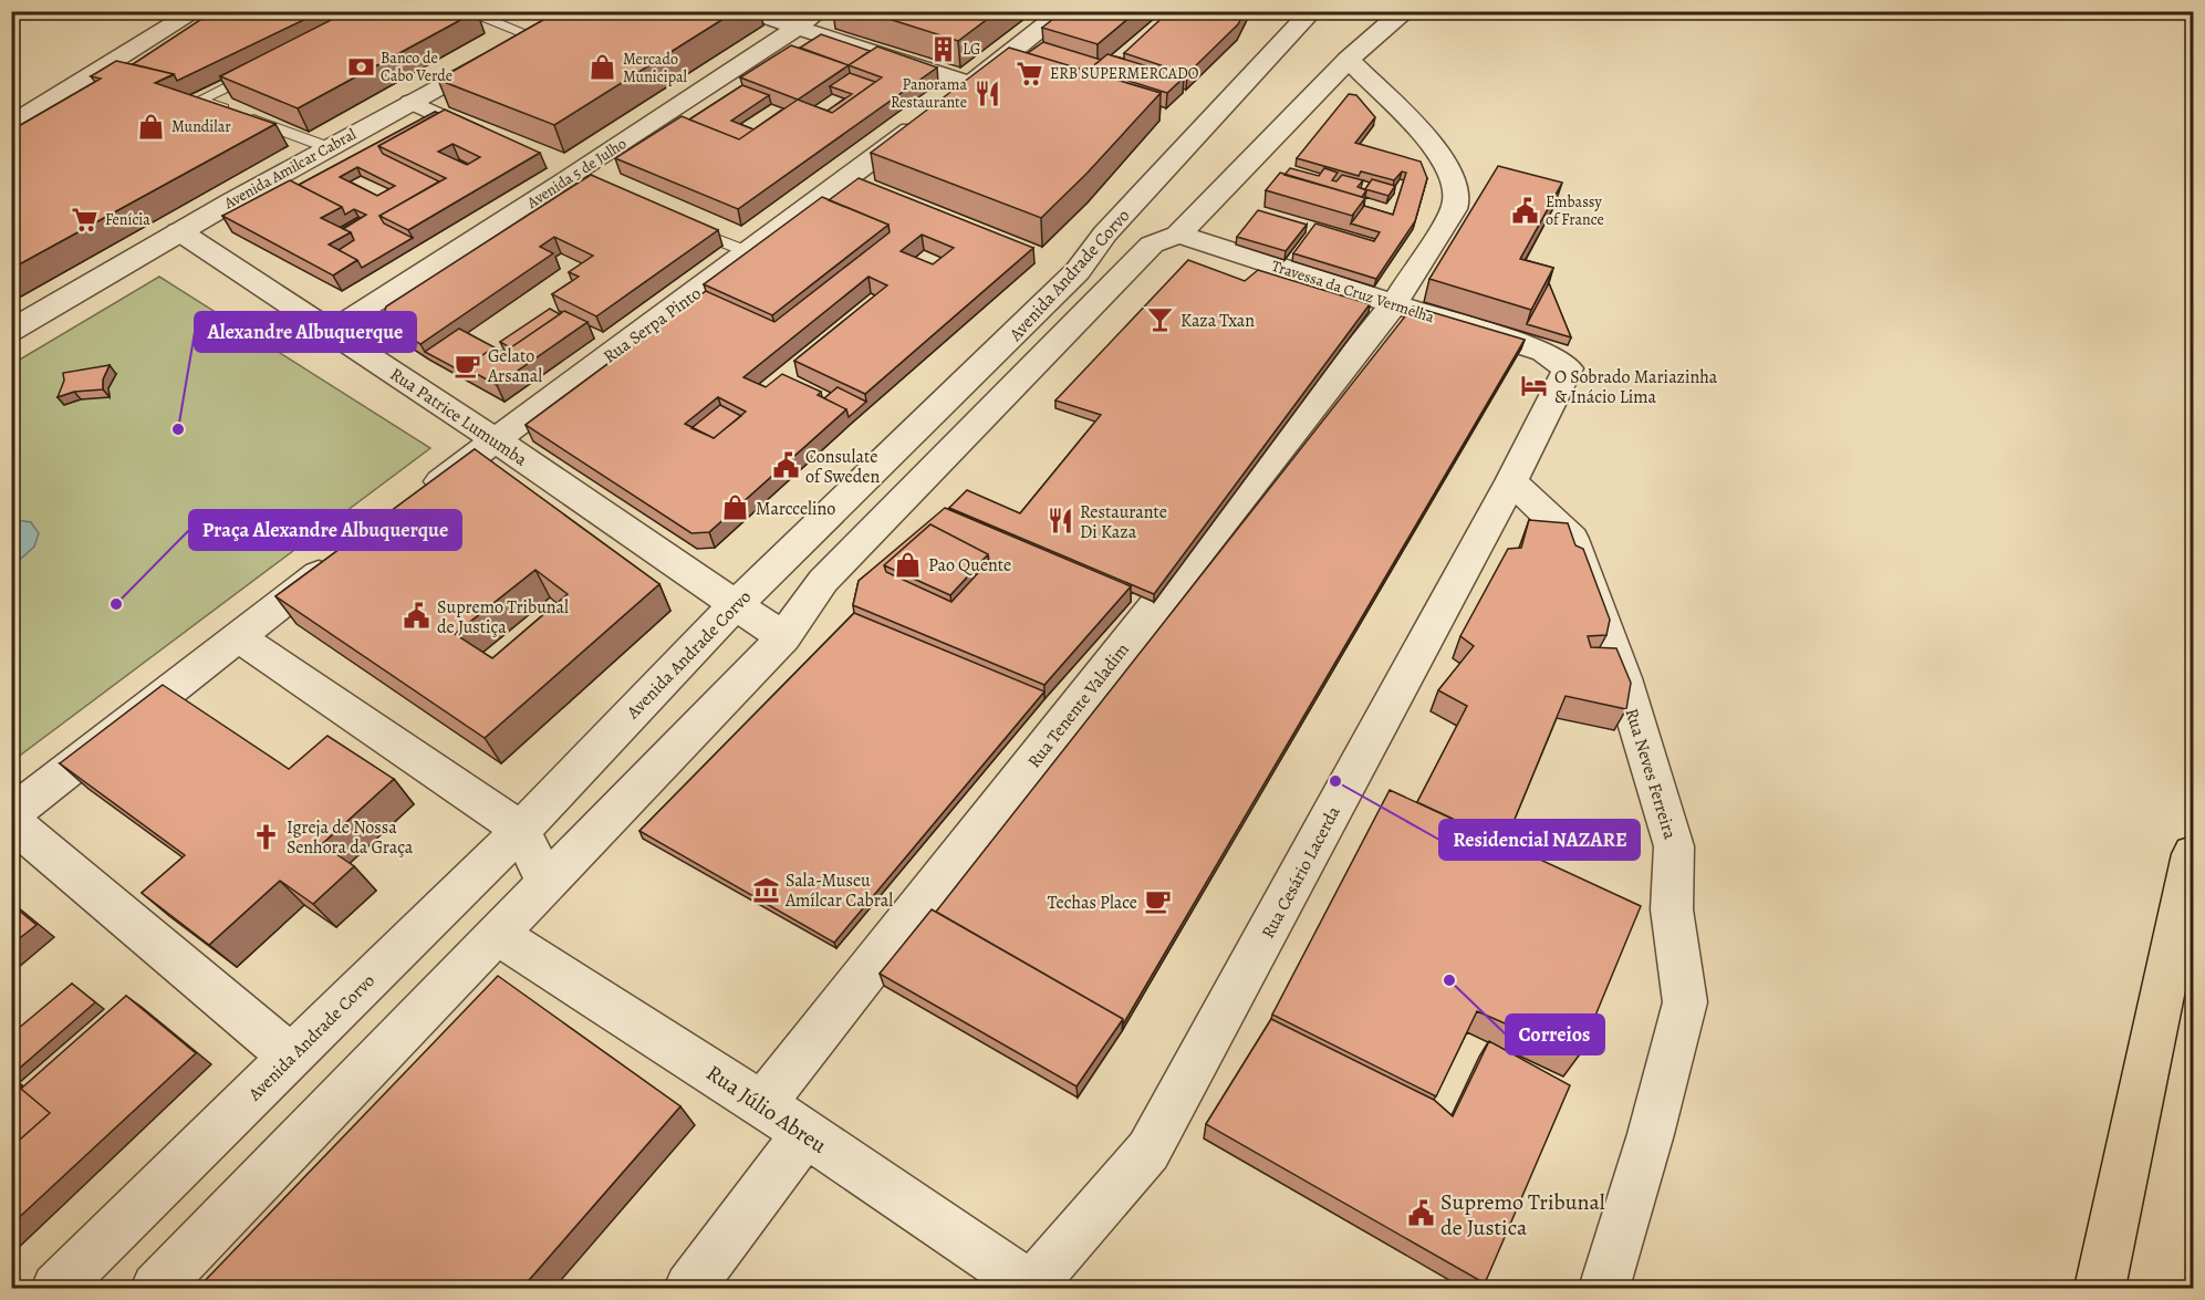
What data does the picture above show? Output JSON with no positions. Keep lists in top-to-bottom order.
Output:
{
  "streets": {
    "street": [
      "Avenida Amilcar Cabral",
      "Avenida 5 de Julho",
      "Avenida Andrade Corvo",
      "Travessa da Cruz Vermelha",
      "Rua Serpa Pinto",
      "Rua Patrice Lumumba",
      "Rua Tenente Valadim",
      "Rua Neves Ferreira",
      "Rua Cesário Lacerda",
      "Rua Júlio Abreu"
    ]
  },
  "crossings": [
    ["Avenida Amilcar Cabral", "Rua Patrice Lumumba"],
    ["Avenida 5 de Julho", "Rua Patrice Lumumba"],
    ["Avenida Andrade Corvo", "Travessa da Cruz Vermelha"],
    ["Avenida Andrade Corvo", "Rua Patrice Lumumba"],
    ["Avenida Andrade Corvo", "Rua Tenente Valadim"],
    ["Avenida Andrade Corvo", "Rua Júlio Abreu"],
    ["Travessa da Cruz Vermelha", "Rua Tenente Valadim"],
    ["Travessa da Cruz Vermelha", "Rua Cesário Lacerda"],
    ["Rua Serpa Pinto", "Rua Patrice Lumumba"],
    ["Rua Tenente Valadim", "Rua Júlio Abreu"],
    ["Rua Neves Ferreira", "Rua Cesário Lacerda"],
    ["Rua Cesário Lacerda", "Rua Júlio Abreu"]
  ],
  "places": {
    "building": ["LG"],
    "bank": ["Banco de Cabo Verde"],
    "shop": [
      "Mercado Municipal",
      "Mundilar",
      "Marccelino",
      "Pao Quente"
    ],
    "supermarket": ["ERB SUPERMERCADO", "Fenícia"],
    "restaurant": ["Panorama Restaurante", "Restaurante Di Kaza"],
    "public building": [
      "Embassy of France",
      "Consulate of Sweden",
      "Supremo Tribunal de Justiça",
      "Supremo Tribunal de Justica"
    ],
    "bar": ["Kaza Txan"],
    "cafe": ["Gelato Arsanal", "Techas Place"],
    "hotel": ["O Sobrado Mariazinha & Inácio Lima"],
    "other": [
      "Alexandre Albuquerque",
      "Praça Alexandre Albuquerque",
      "Residencial NAZARE",
      "Correios"
    ],
    "church": ["Igreja de Nossa Senhora da Graça"],
    "museum": ["Sala-Museu Amílcar Cabral"]
  }
}
